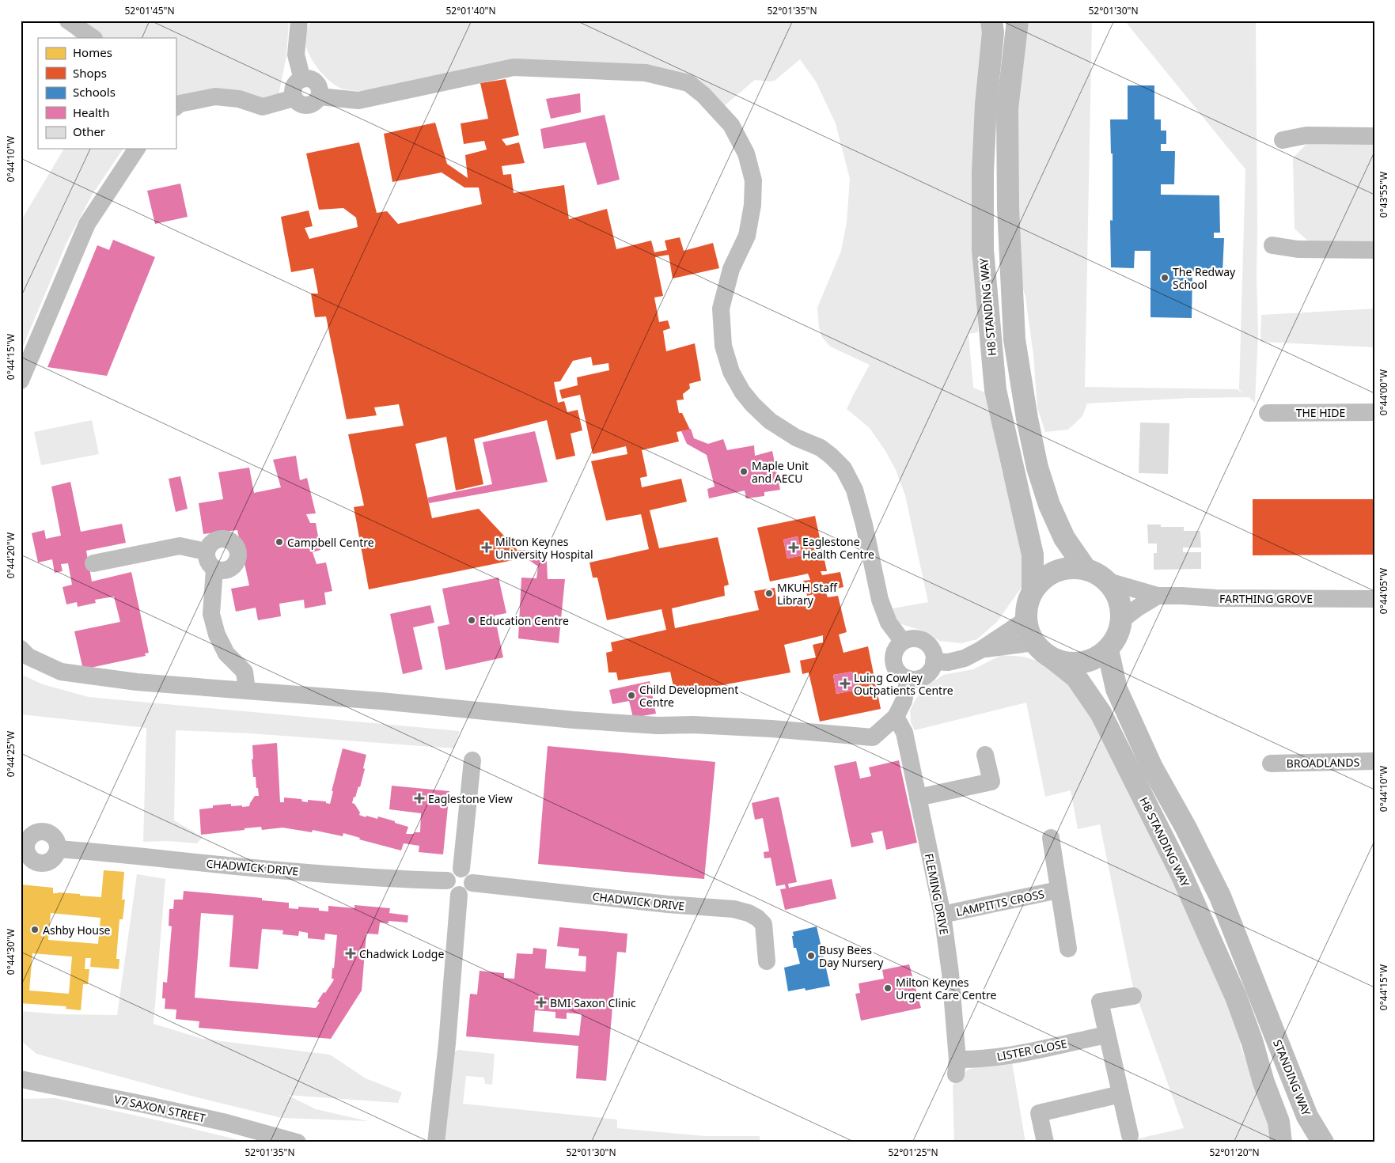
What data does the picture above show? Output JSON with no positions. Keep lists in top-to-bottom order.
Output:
{
  "streets": {
    "highway": ["H8 STANDING WAY", "STANDING WAY"],
    "street": [
      "THE HIDE",
      "FARTHING GROVE",
      "BROADLANDS",
      "CHADWICK DRIVE",
      "FLEMING DRIVE",
      "LAMPITTS CROSS",
      "LISTER CLOSE",
      "V7 SAXON STREET"
    ]
  },
  "crossings": [
    ["H8 STANDING WAY", "FARTHING GROVE"],
    ["H8 STANDING WAY", "STANDING WAY"],
    ["FLEMING DRIVE", "LAMPITTS CROSS"],
    ["FLEMING DRIVE", "LISTER CLOSE"]
  ],
  "places": {
    "other": [
      "The Redway School",
      "Maple Unit and AECU",
      "Campbell Centre",
      "MKUH Staff Library",
      "Education Centre",
      "Child Development Centre",
      "Ashby House",
      "Busy Bees Day Nursery",
      "Milton Keynes Urgent Care Centre"
    ],
    "health": [
      "Milton Keynes University Hospital",
      "Eaglestone Health Centre",
      "Luing Cowley Outpatients Centre",
      "Eaglestone View",
      "Chadwick Lodge",
      "BMI Saxon Clinic"
    ]
  },
  "legend": [
    "Homes",
    "Shops",
    "Schools",
    "Health",
    "Other"
  ],
  "coordinates": [
    "52°01'45\"N",
    "52°01'40\"N",
    "52°01'35\"N",
    "52°01'30\"N",
    "0°44'10\"W",
    "0°43'55\"W",
    "0°44'15\"W",
    "0°44'00\"W",
    "0°44'20\"W",
    "0°44'05\"W",
    "0°44'25\"W",
    "0°44'30\"W",
    "52°01'25\"N",
    "52°01'20\"N"
  ]
}
